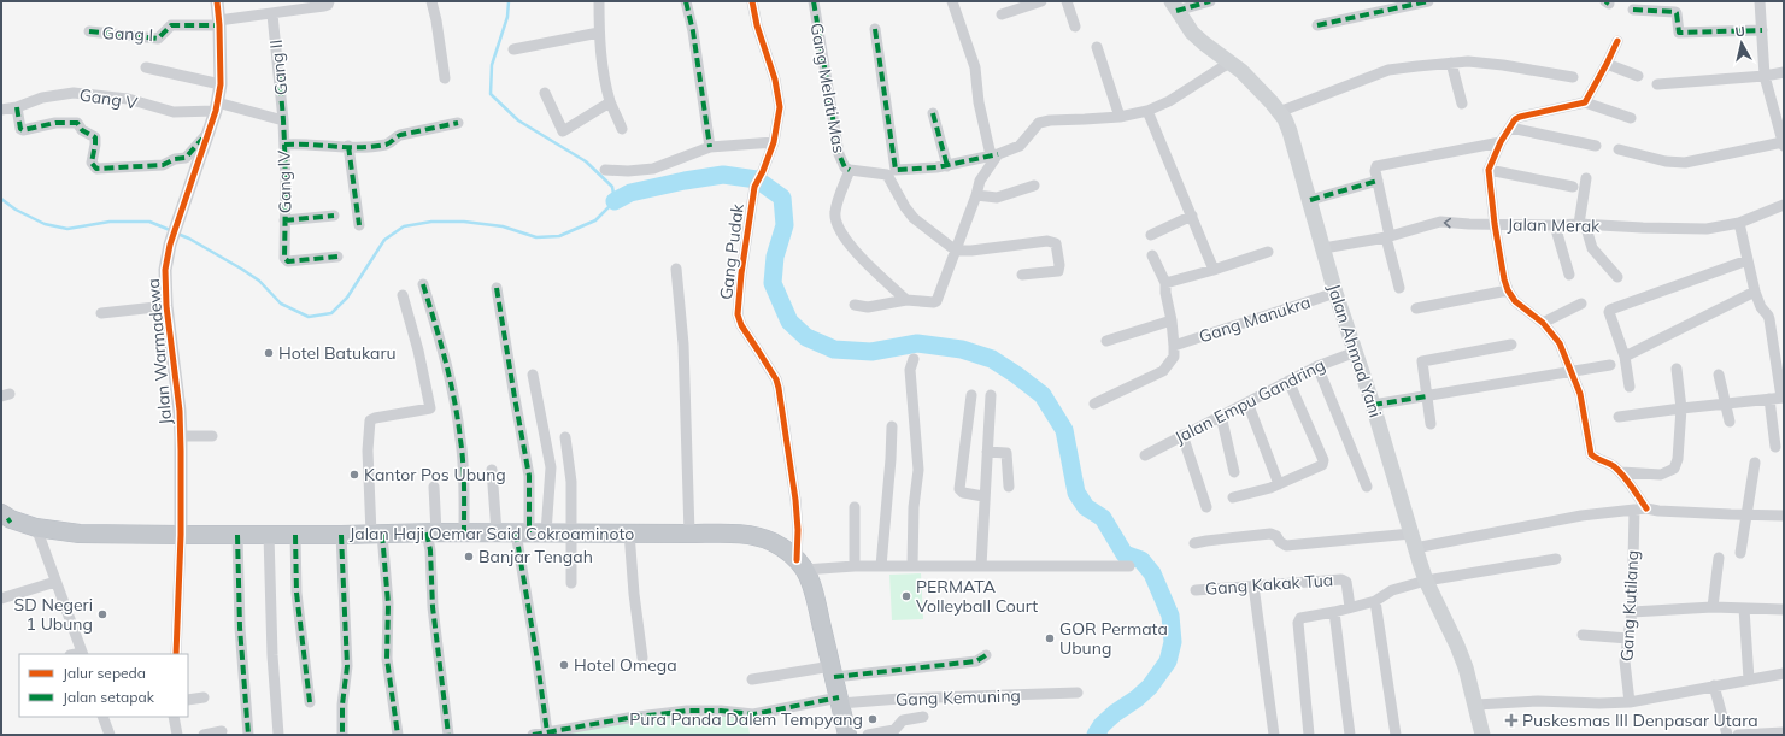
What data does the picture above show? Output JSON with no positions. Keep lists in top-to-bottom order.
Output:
{
  "streets": {
    "highway": ["Jalan Haji Oemar Said Cokroaminoto"],
    "main road": ["Jalan Ahmad Yani"],
    "street": [
      "Gang I",
      "Gang II",
      "Gang Melati Mas",
      "Gang V",
      "Gang IV",
      "Jalan Merak",
      "Gang Pudak",
      "Gang Manukra",
      "Jalan Warmadewa",
      "Jalan Empu Gandring",
      "Gang Kakak Tua",
      "Gang Kutilang",
      "Gang Kemuning"
    ]
  },
  "crossings": [
    ["Gang I", "Jalan Warmadewa"],
    ["Gang II", "Gang IV"],
    ["Gang V", "Jalan Warmadewa"],
    ["Jalan Merak", "Jalan Ahmad Yani"],
    ["Gang Pudak", "Jalan Haji Oemar Said Cokroaminoto"],
    ["Gang Manukra", "Jalan Ahmad Yani"],
    ["Jalan Ahmad Yani", "Jalan Empu Gandring"],
    ["Jalan Ahmad Yani", "Gang Kakak Tua"],
    ["Jalan Warmadewa", "Jalan Haji Oemar Said Cokroaminoto"],
    ["Jalan Haji Oemar Said Cokroaminoto", "Gang Kemuning"]
  ],
  "places": {
    "other": [
      "Hotel Batukaru",
      "Kantor Pos Ubung",
      "Banjar Tengah",
      "PERMATA Volleyball Court",
      "SD Negeri 1 Ubung",
      "GOR Permata Ubung",
      "Hotel Omega",
      "Pura Panda Dalem Tempyang"
    ],
    "health": ["Puskesmas III Denpasar Utara"]
  },
  "legend": ["Jalur sepeda", "Jalan setapak"],
  "north": "top"
}
